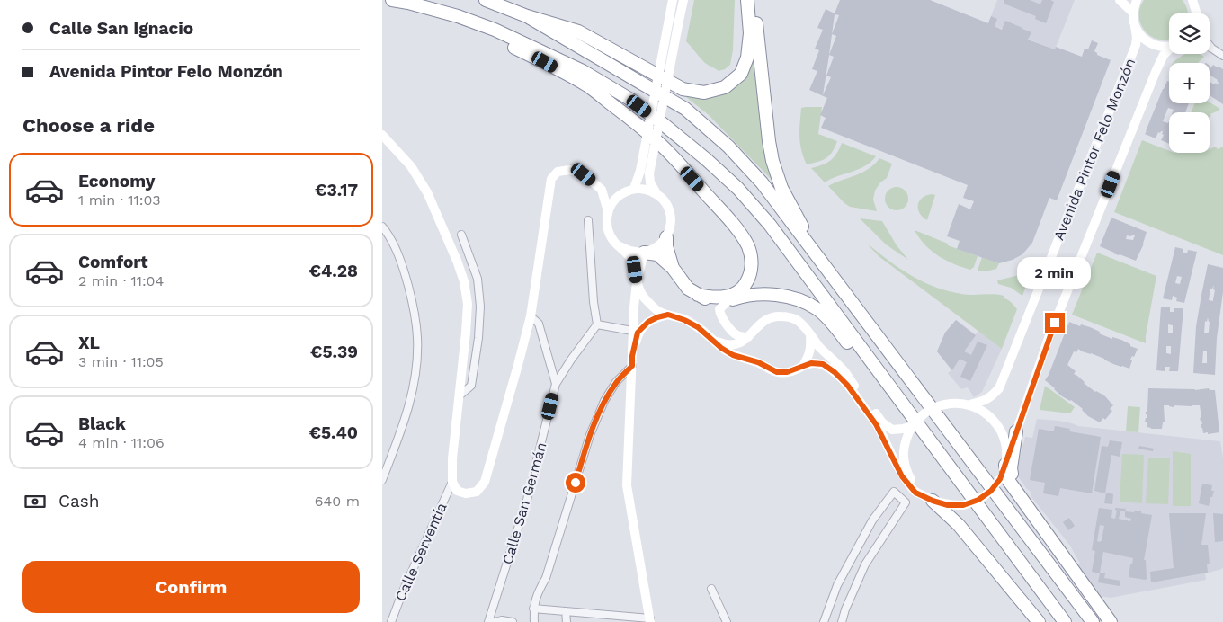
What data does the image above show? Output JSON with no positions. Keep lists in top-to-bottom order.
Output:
{
  "streets": {
    "street": ["Avenida Pintor Felo Monzón", "Calle San Germán", "Calle Serventía"]
  },
  "page": {
    "banner": ["Calle San Ignacio", "Avenida Pintor Felo Monzón"],
    "map_buttons": ["+", "−"],
    "heading": "Choose a ride",
    "list": [
      {
        "name": "Economy",
        "note": "1 min · 11:03",
        "value": "€3.17"
      },
      {
        "name": "Comfort",
        "note": "2 min · 11:04",
        "value": "€4.28"
      },
      {
        "name": "XL",
        "note": "3 min · 11:05",
        "value": "€5.39"
      },
      {
        "name": "Black",
        "note": "4 min · 11:06",
        "value": "€5.40"
      }
    ],
    "bubble": "2 min",
    "pay": ["Cash", "640 m"],
    "buttons": "Confirm"
  }
}
